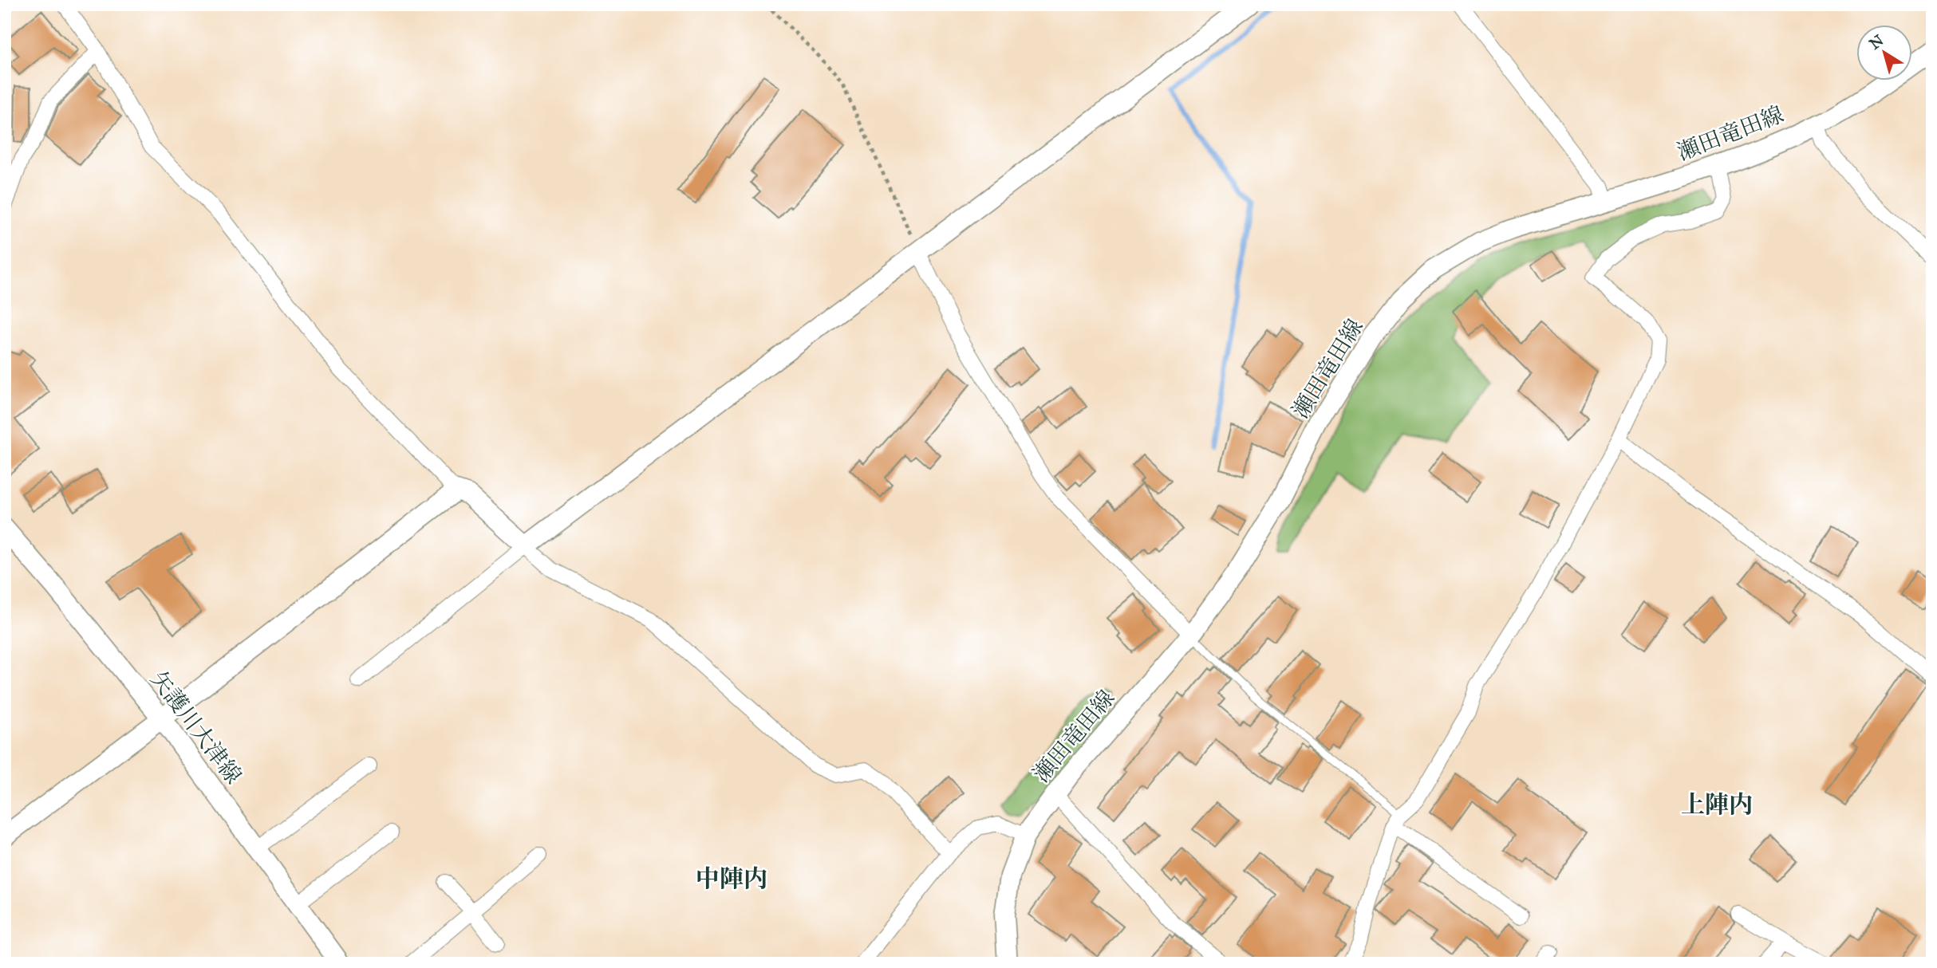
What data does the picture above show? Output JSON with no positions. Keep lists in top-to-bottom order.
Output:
{
  "streets": {
    "main road": ["瀬田竜田線", "矢護川大津線"]
  },
  "districts": ["上陣内", "中陣内"],
  "north": "top left"
}
